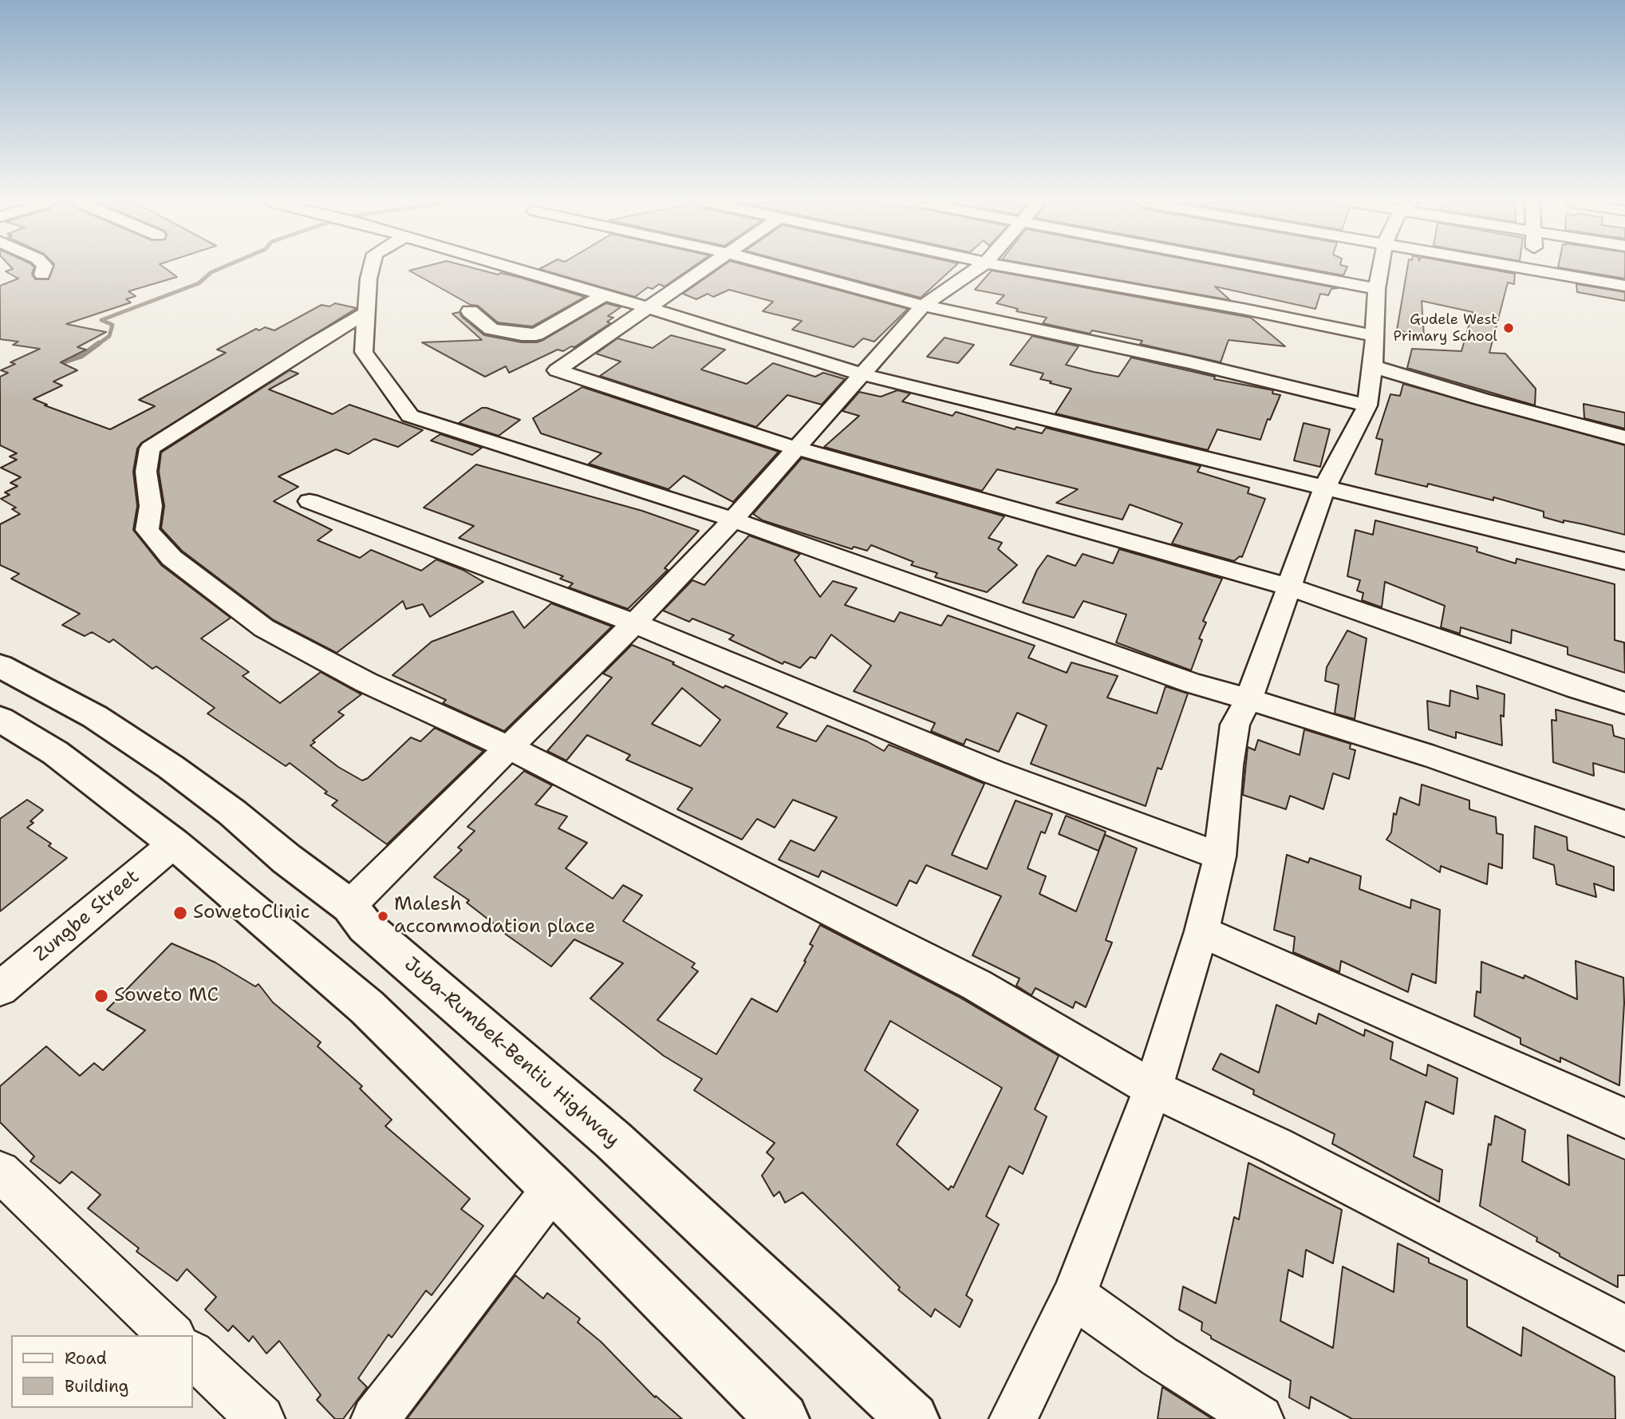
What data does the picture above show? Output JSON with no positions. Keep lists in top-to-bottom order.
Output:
{
  "streets": {
    "highway": ["Juba-Rumbek-Bentiu Highway"],
    "street": ["Zungbe Street"]
  },
  "places": [
    "Gudele West Primary School",
    "SowetoClinic",
    "Malesh accommodation place",
    "Soweto MC"
  ],
  "legend": ["Road", "Building"]
}
